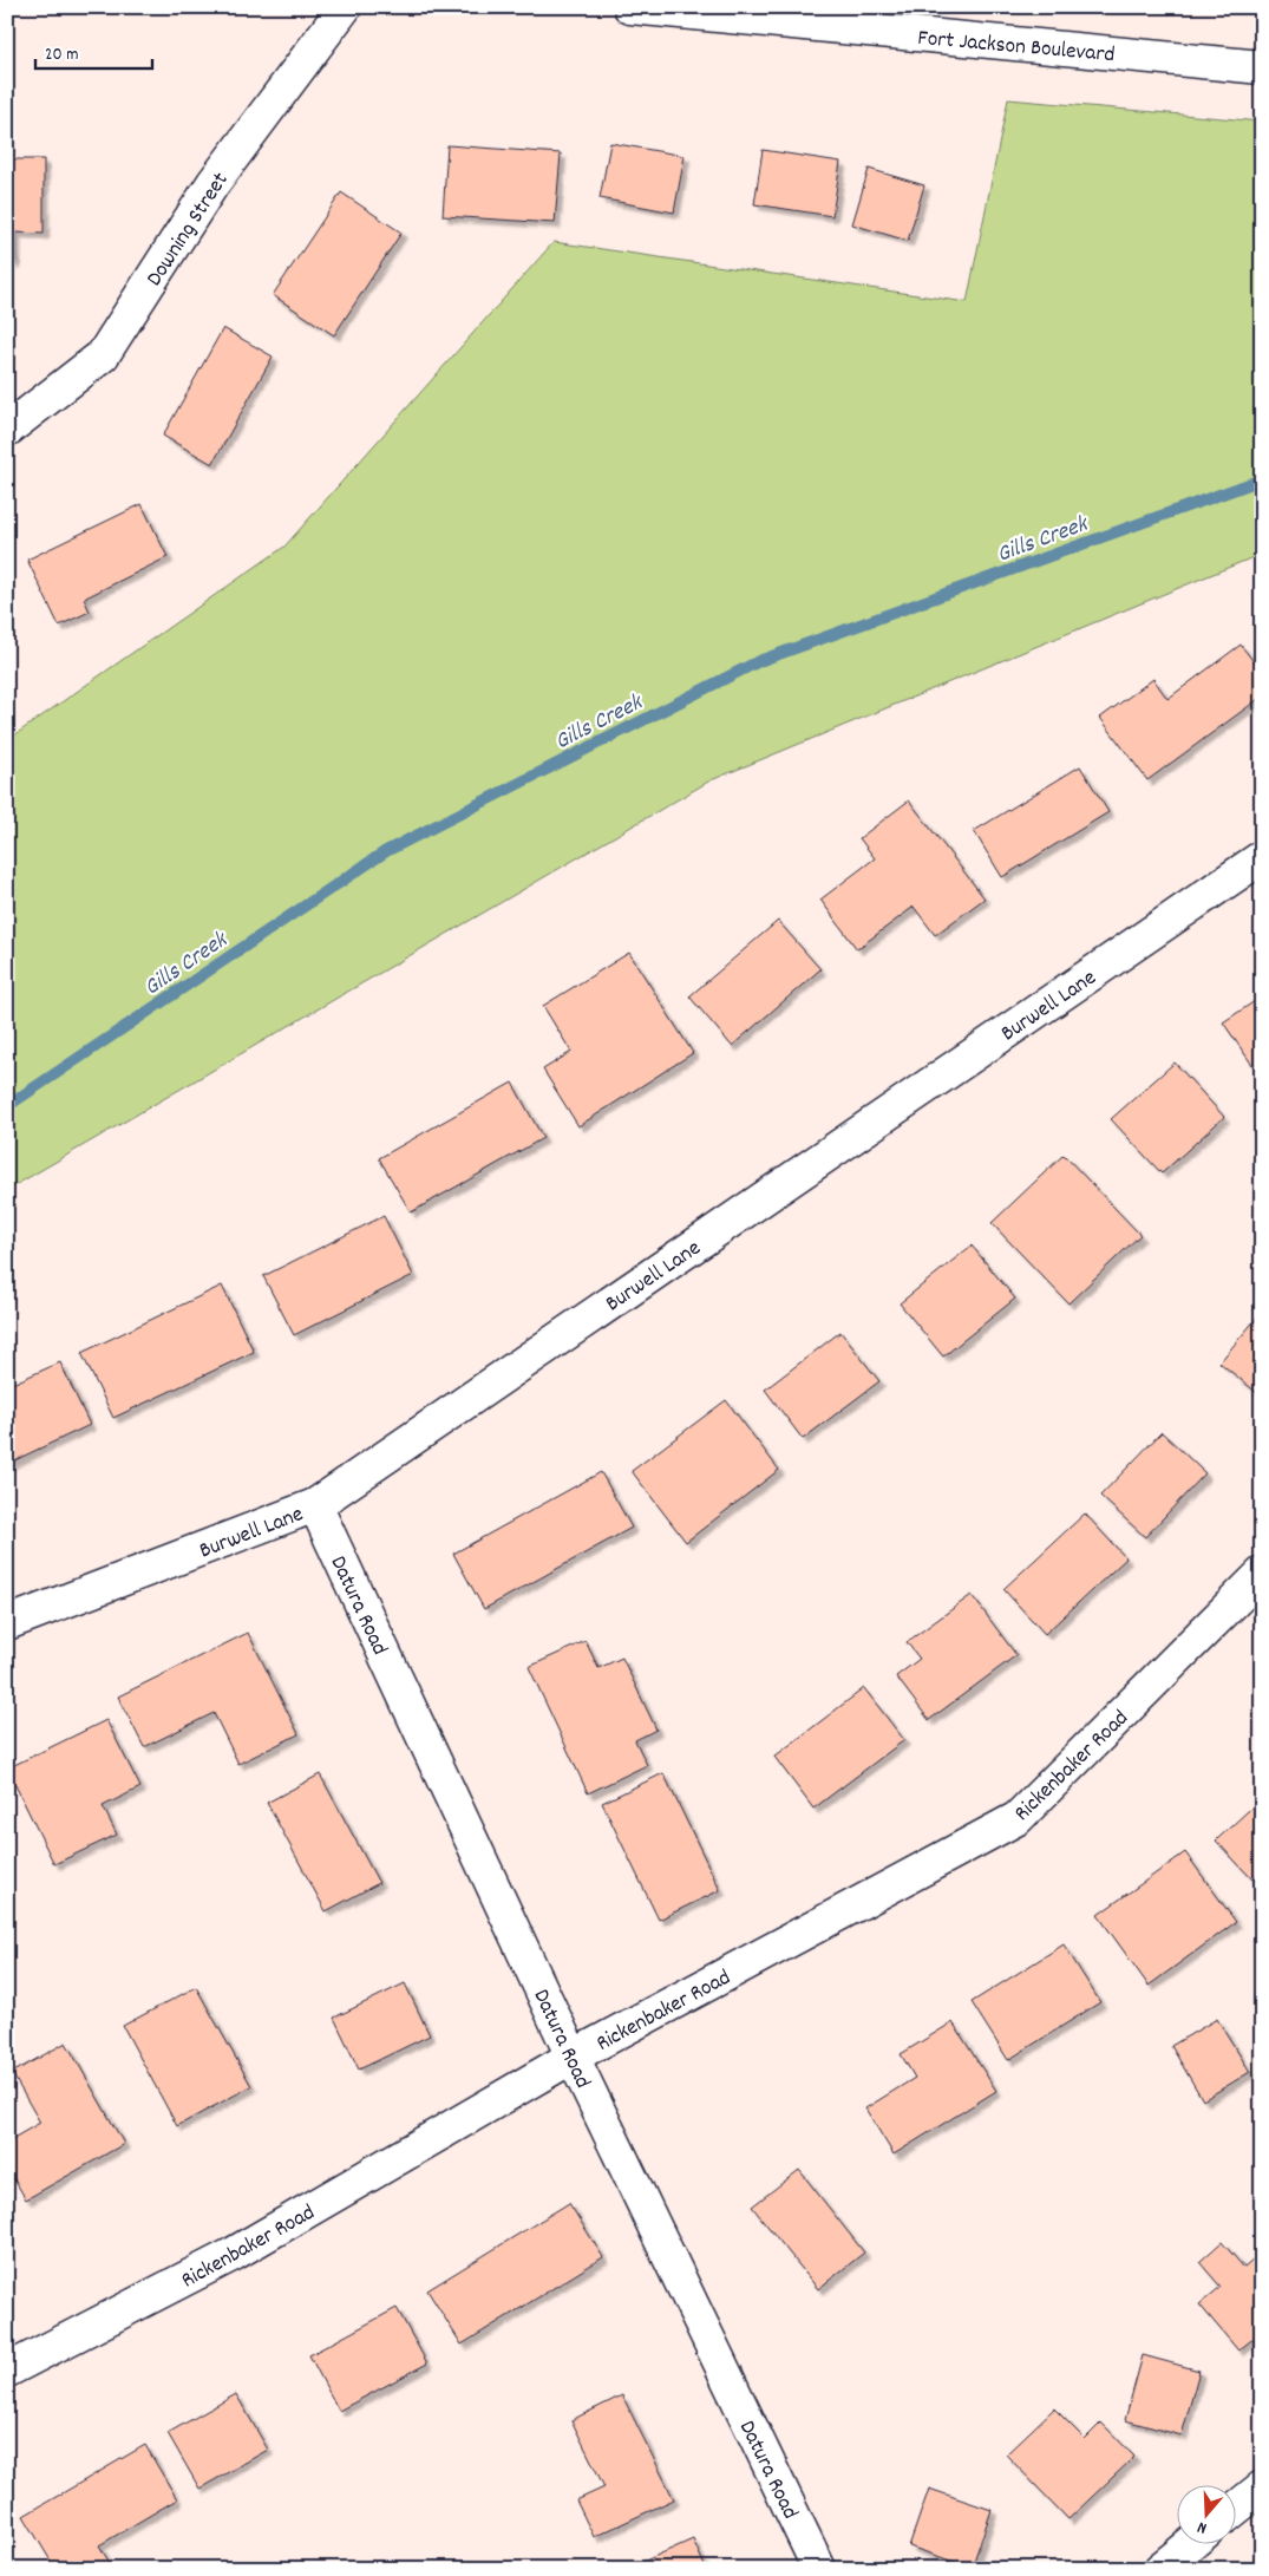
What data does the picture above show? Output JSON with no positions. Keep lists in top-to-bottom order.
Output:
{
  "streets": {
    "street": [
      "Fort Jackson Boulevard",
      "Downing Street",
      "Burwell Lane",
      "Datura Road",
      "Rickenbaker Road"
    ]
  },
  "crossings": [
    ["Burwell Lane", "Datura Road"],
    ["Datura Road", "Rickenbaker Road"]
  ],
  "water": ["Gills Creek"],
  "scale_bar": "20 m",
  "north": "bottom"
}
